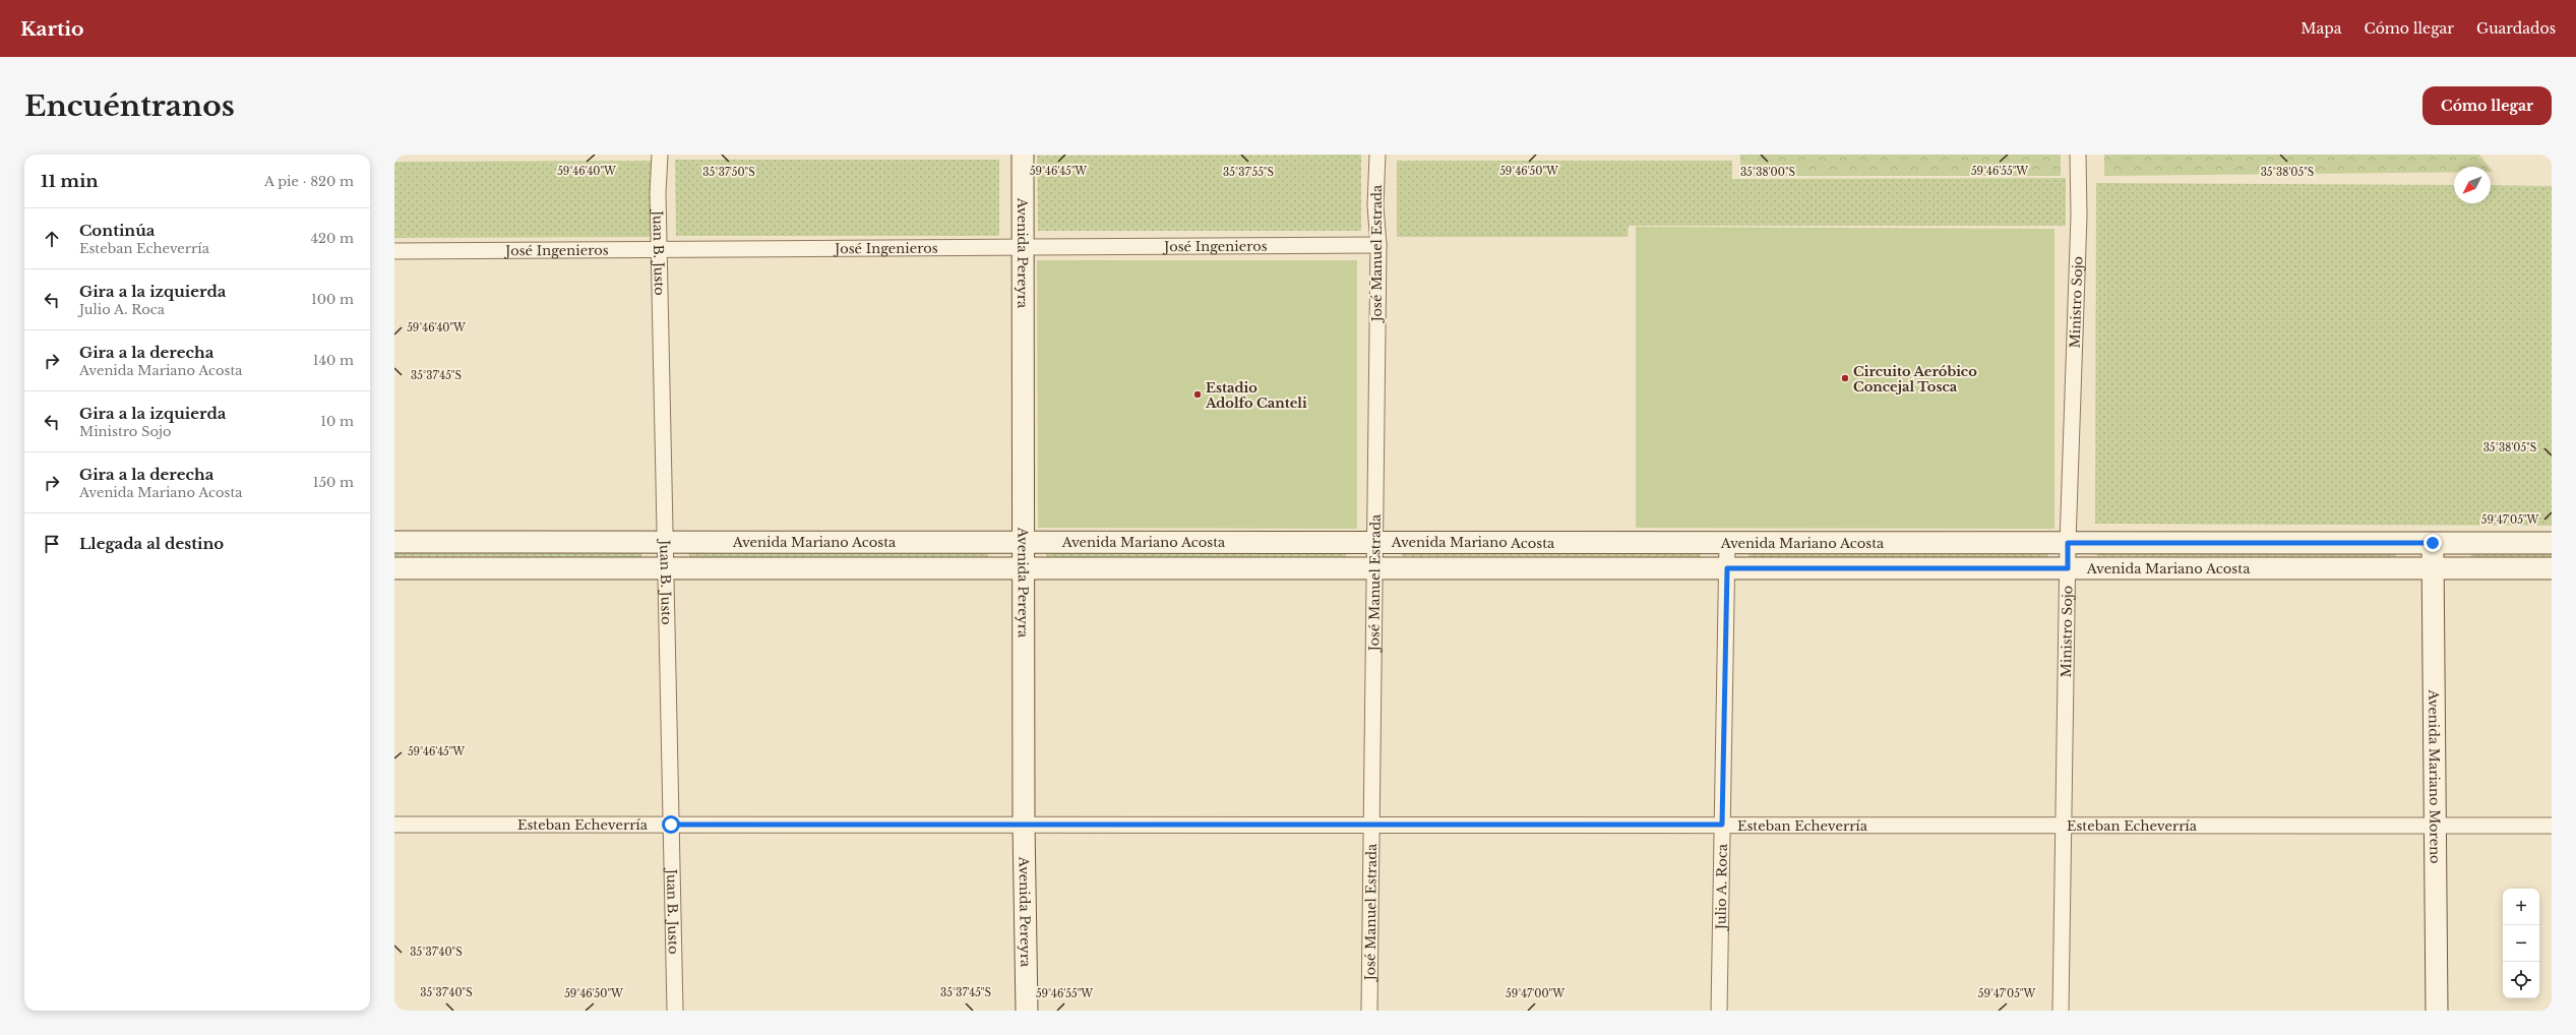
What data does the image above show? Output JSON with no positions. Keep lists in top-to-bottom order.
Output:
{
  "streets": {
    "main road": ["Avenida Pereyra", "Avenida Mariano Acosta", "Avenida Mariano Moreno"],
    "street": [
      "José Ingenieros",
      "Juan B. Justo",
      "José Manuel Estrada",
      "Ministro Sojo",
      "Esteban Echeverría",
      "Julio A. Roca"
    ]
  },
  "crossings": [
    ["José Ingenieros", "Juan B. Justo"],
    ["José Ingenieros", "Avenida Pereyra"],
    ["José Ingenieros", "José Manuel Estrada"],
    ["Juan B. Justo", "Avenida Mariano Acosta"],
    ["Juan B. Justo", "Esteban Echeverría"],
    ["Avenida Pereyra", "Avenida Mariano Acosta"],
    ["Avenida Pereyra", "Esteban Echeverría"],
    ["José Manuel Estrada", "Avenida Mariano Acosta"],
    ["José Manuel Estrada", "Esteban Echeverría"],
    ["Ministro Sojo", "Avenida Mariano Acosta"],
    ["Ministro Sojo", "Esteban Echeverría"],
    ["Avenida Mariano Acosta", "Avenida Mariano Moreno"],
    ["Avenida Mariano Acosta", "Julio A. Roca"],
    ["Avenida Mariano Moreno", "Esteban Echeverría"],
    ["Esteban Echeverría", "Julio A. Roca"]
  ],
  "places": ["Circuito Aeróbico Concejal Tosca", "Estadio Adolfo Canteli"],
  "north": "bottom left",
  "page": {
    "header": "Kartio",
    "nav": ["Mapa", "Cómo llegar", "Guardados"],
    "buttons": "Cómo llegar",
    "title": "Encuéntranos",
    "heading": ["11 min", "A pie · 820 m"],
    "list": [
      ["Continúa", "Esteban Echeverría", "420 m"],
      ["Gira a la izquierda", "Julio A. Roca", "100 m"],
      ["Gira a la derecha", "Avenida Mariano Acosta", "140 m"],
      ["Gira a la izquierda", "Ministro Sojo", "10 m"],
      ["Gira a la derecha", "Avenida Mariano Acosta", "150 m"],
      "Llegada al destino"
    ],
    "map_buttons": ["+", "−"]
  },
  "coordinates": [
    "59°46'40\"W",
    "59°46'50\"W",
    "59°46'55\"W",
    "59°46'45\"W",
    "35°37'50\"S",
    "35°37'55\"S",
    "35°38'00\"S",
    "35°38'05\"S",
    "35°37'45\"S",
    "59°47'05\"W",
    "35°37'40\"S",
    "59°47'00\"W"
  ]
}
